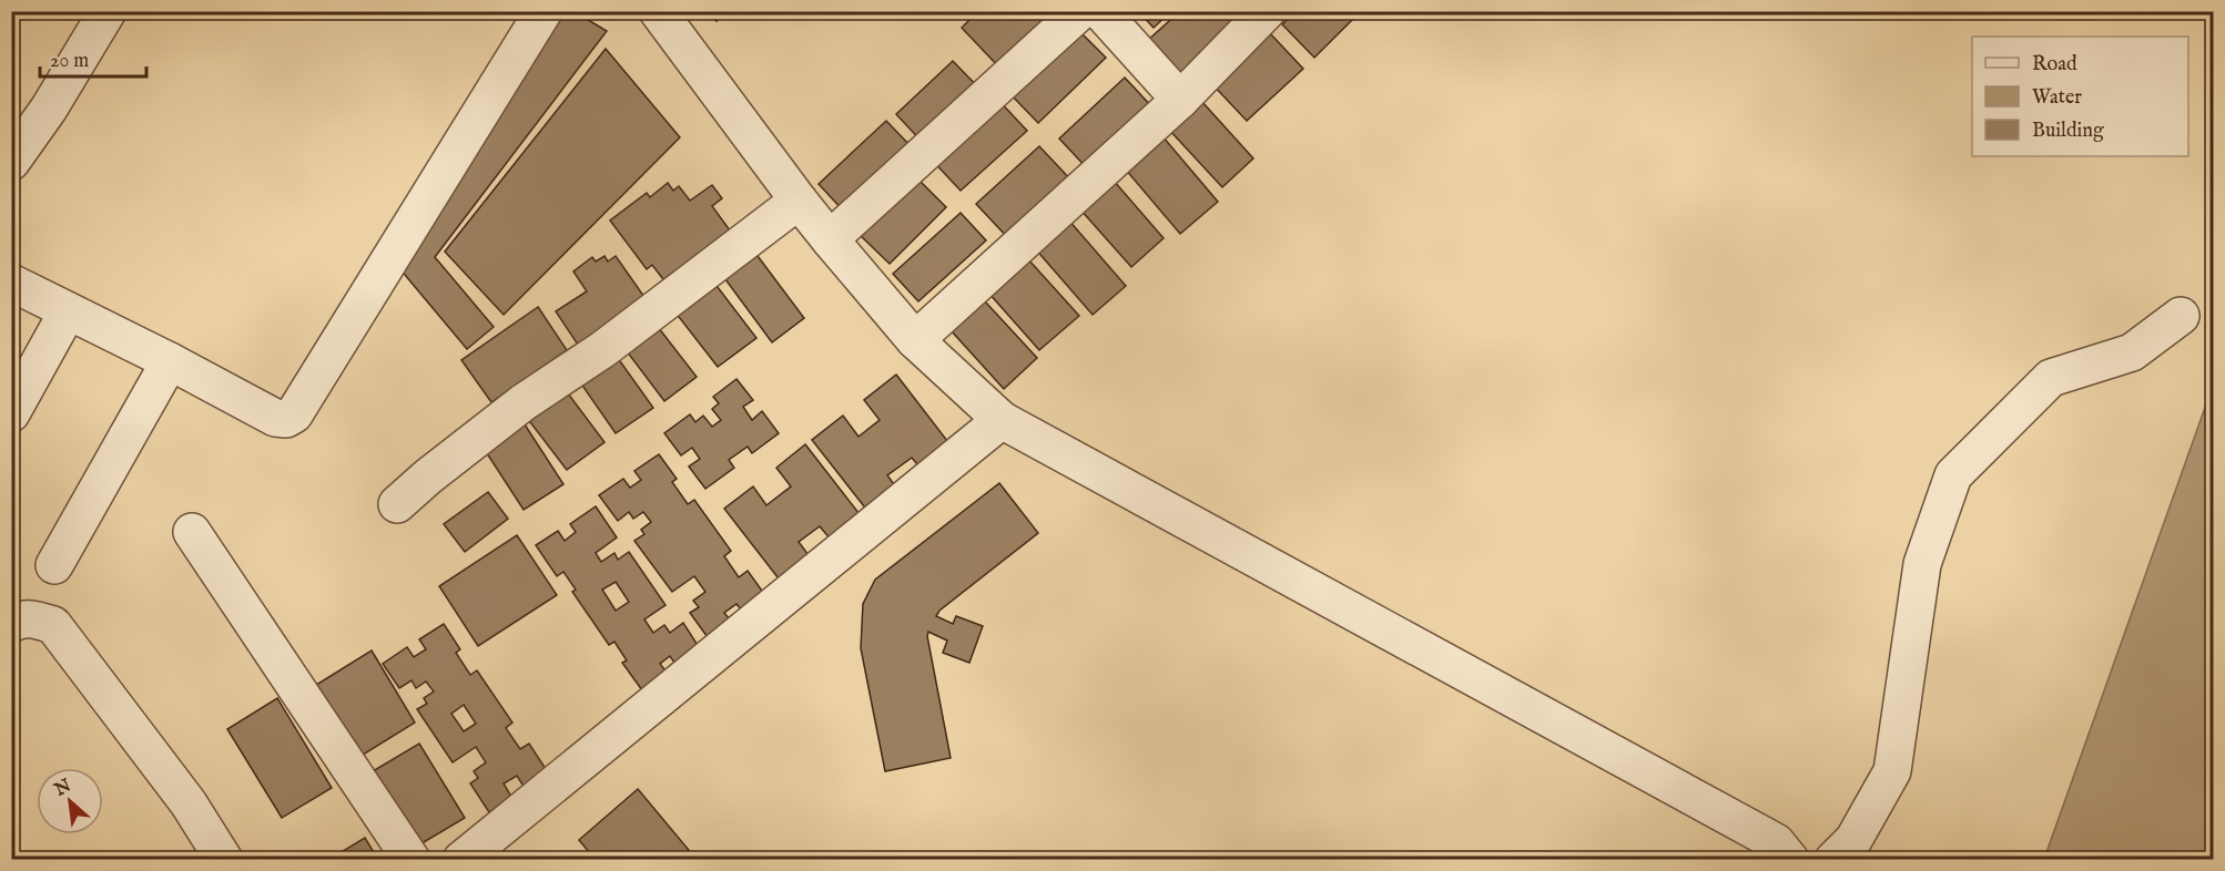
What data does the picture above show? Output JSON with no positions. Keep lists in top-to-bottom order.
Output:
{
  "legend": ["Road", "Water", "Building"],
  "scale_bar": "20 m",
  "north": "top left"
}
